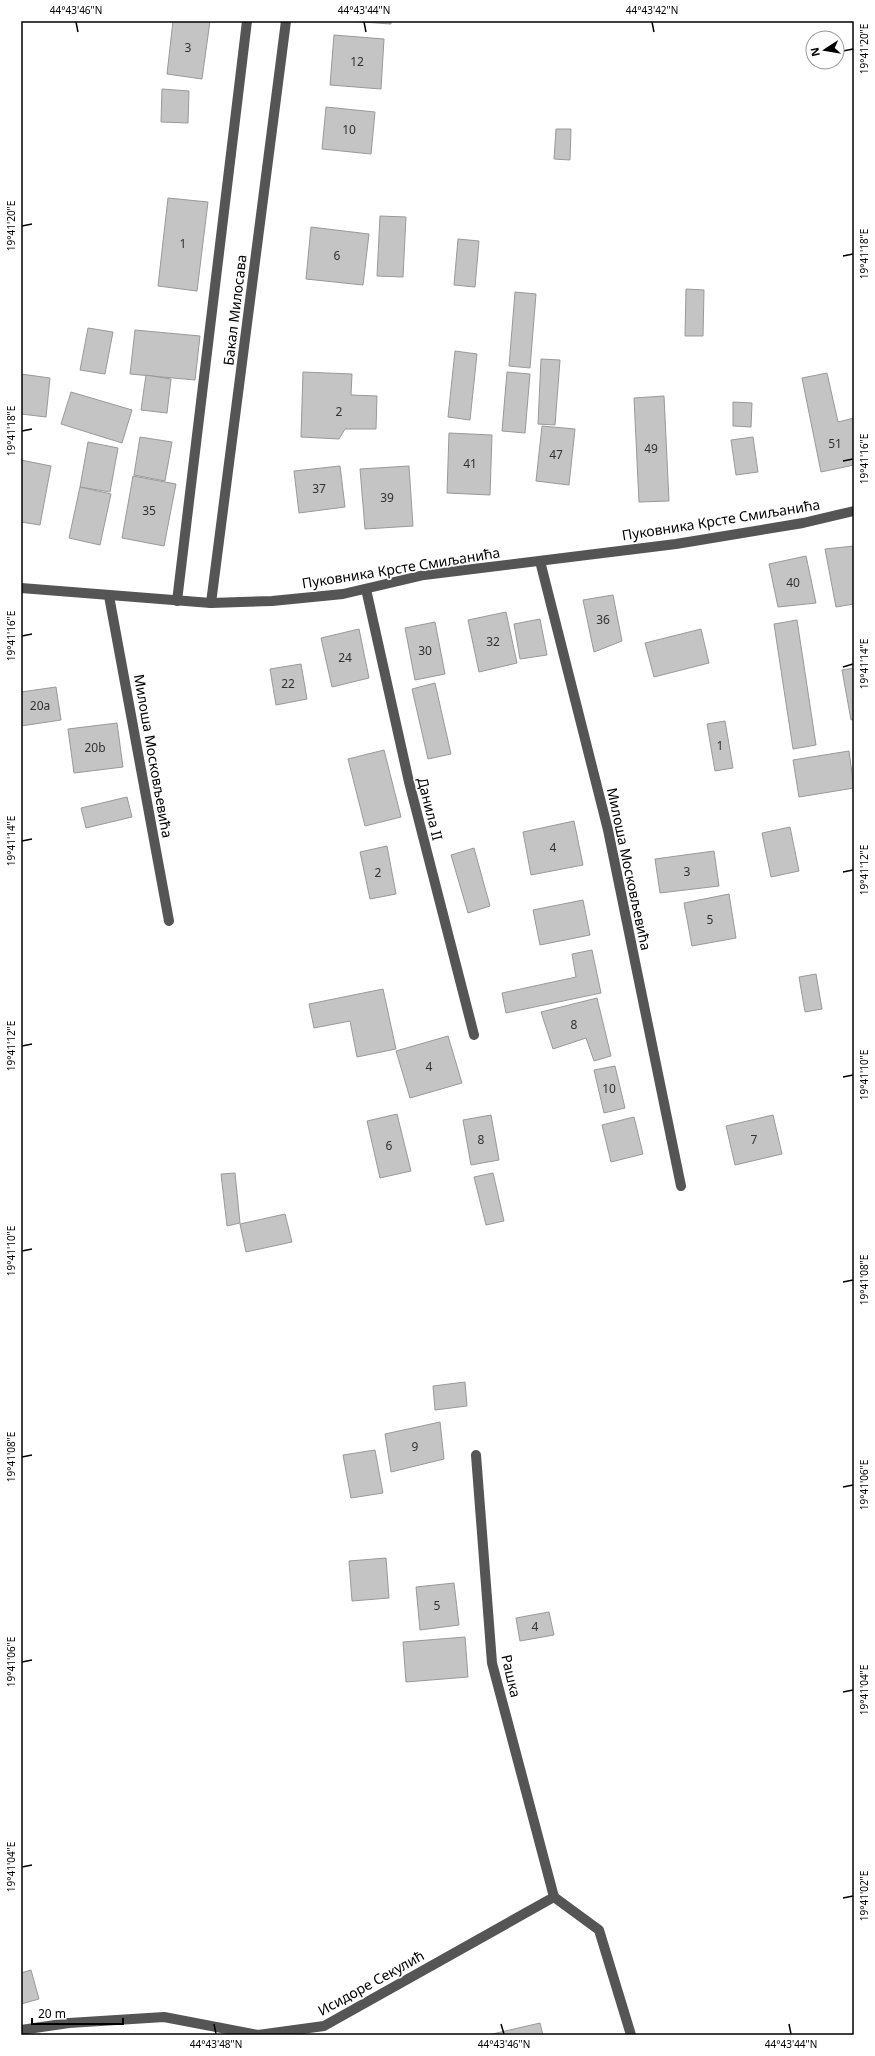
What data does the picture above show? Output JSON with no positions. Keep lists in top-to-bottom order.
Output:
{
  "streets": {
    "street": [
      "Бакал Милосава",
      "Пуковника Крсте Смиљанића",
      "Милоша Московљевића",
      "Данила II",
      "Рашка",
      "Исидоре Секулић"
    ]
  },
  "crossings": [
    ["Бакал Милосава", "Пуковника Крсте Смиљанића"],
    ["Пуковника Крсте Смиљанића", "Милоша Московљевића"],
    ["Пуковника Крсте Смиљанића", "Данила II"],
    ["Рашка", "Исидоре Секулић"]
  ],
  "house_numbers": [
    "3",
    "12",
    "10",
    "1",
    "6",
    "2",
    "51",
    "49",
    "47",
    "41",
    "37",
    "39",
    "35",
    "40",
    "36",
    "32",
    "30",
    "24",
    "22",
    "20a",
    "1",
    "20b",
    "4",
    "3",
    "2",
    "5",
    "8",
    "4",
    "10",
    "8",
    "7",
    "6",
    "9",
    "5",
    "4"
  ],
  "scale_bar": "20 m",
  "north": "left",
  "coordinates": [
    "44°43'46\"N",
    "44°43'44\"N",
    "44°43'42\"N",
    "19°41'20\"E",
    "19°41'18\"E",
    "19°41'16\"E",
    "19°41'14\"E",
    "19°41'12\"E",
    "19°41'10\"E",
    "19°41'08\"E",
    "19°41'06\"E",
    "19°41'04\"E",
    "19°41'02\"E",
    "44°43'48\"N"
  ]
}
